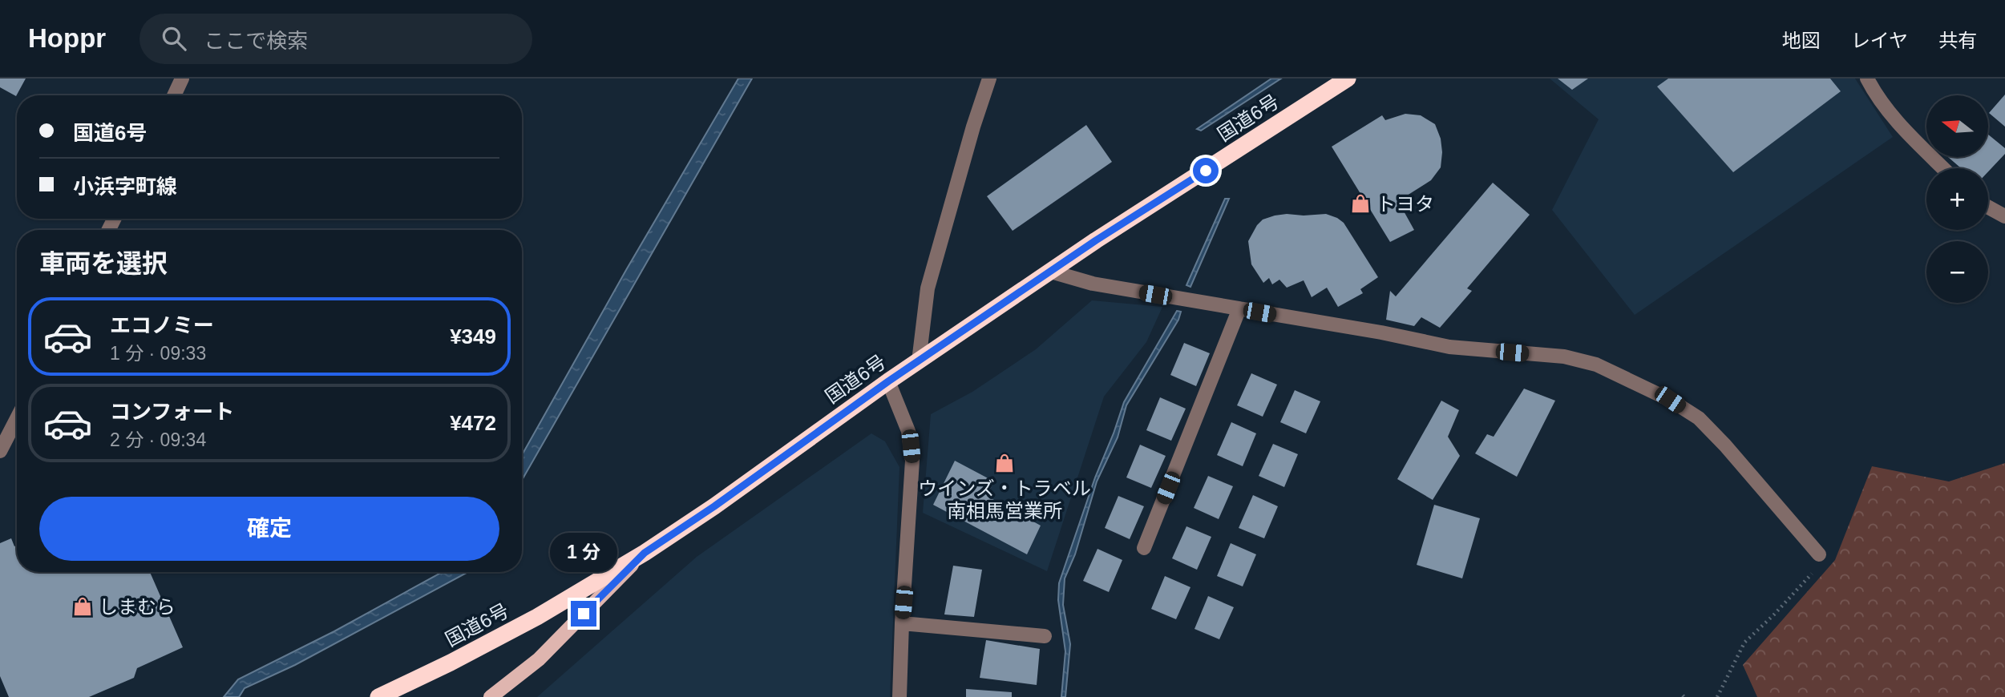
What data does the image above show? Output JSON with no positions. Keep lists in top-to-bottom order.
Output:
{
  "streets": {
    "highway": ["国道6号"]
  },
  "places": {
    "shop": ["トヨタ", "ウインズ・トラベル 南相馬営業所", "しまむら"]
  },
  "north": "left",
  "page": {
    "header": "Hoppr",
    "search": "ここで検索",
    "nav": ["地図", "レイヤ", "共有"],
    "map_buttons": ["+", "−"],
    "banner": ["国道6号", "小浜字町線"],
    "heading": "車両を選択",
    "list": [
      {
        "name": "エコノミー",
        "note": "1 分 · 09:33",
        "value": "¥349"
      },
      {
        "name": "コンフォート",
        "note": "2 分 · 09:34",
        "value": "¥472"
      }
    ],
    "buttons": "確定",
    "bubble": "1 分"
  }
}
